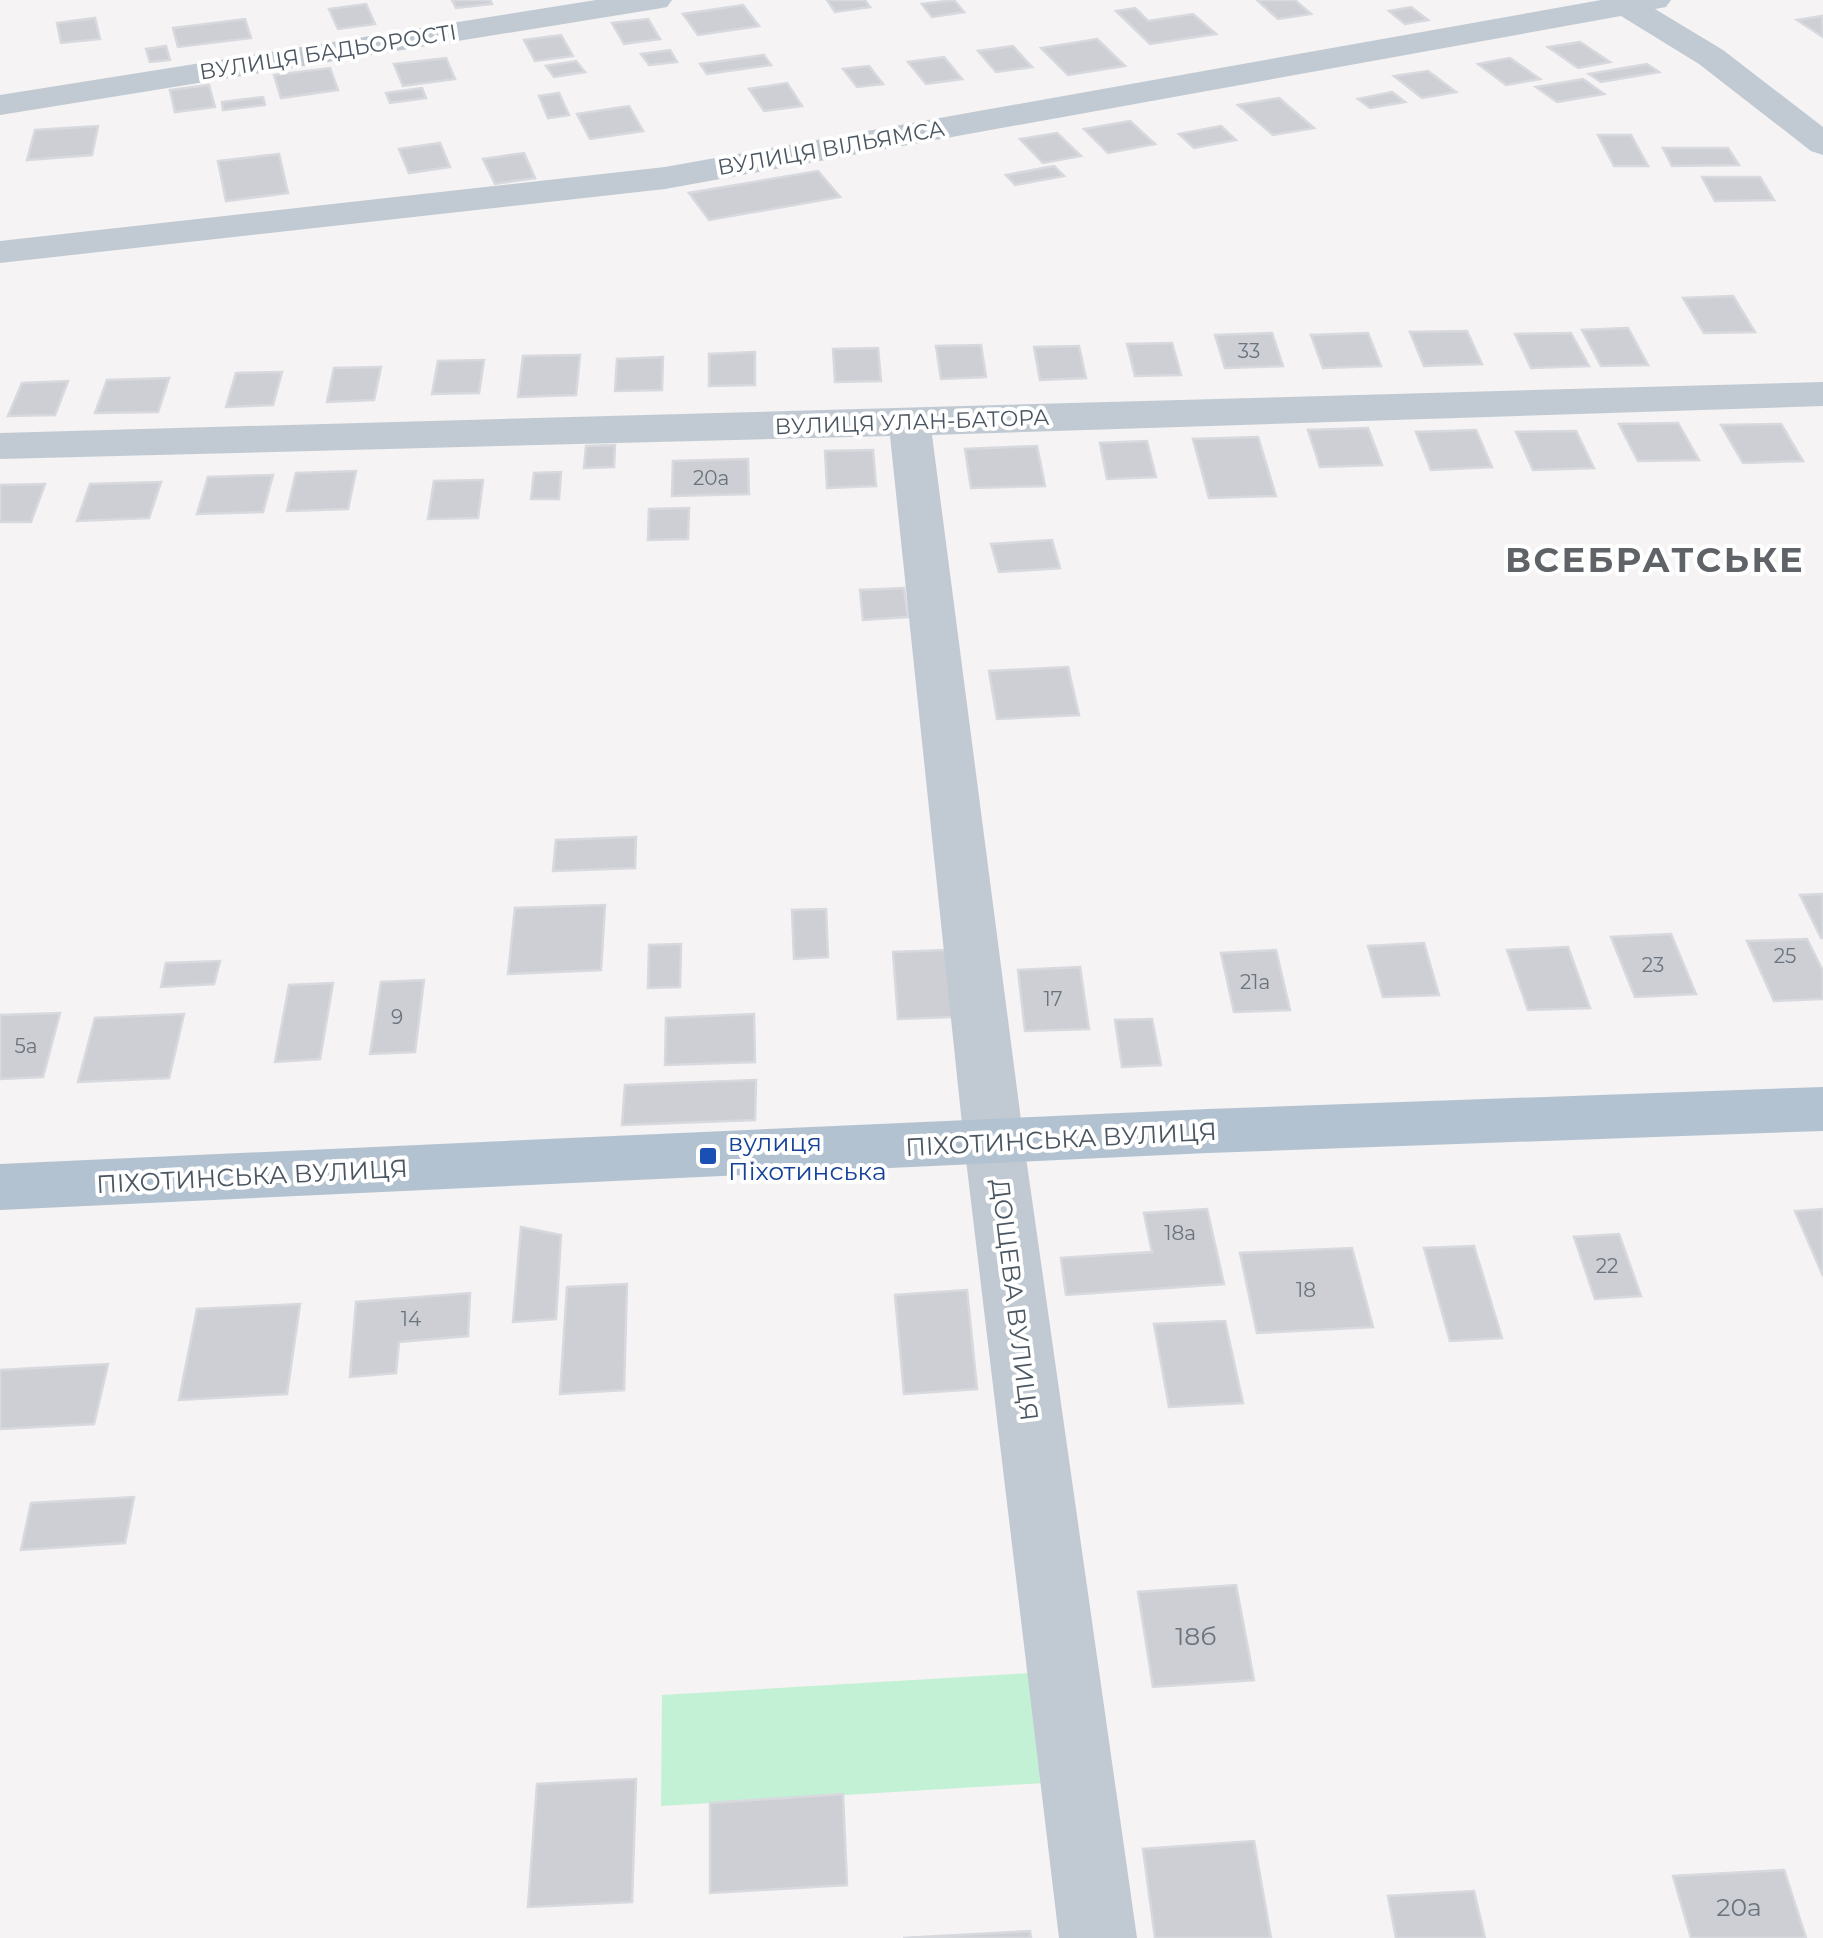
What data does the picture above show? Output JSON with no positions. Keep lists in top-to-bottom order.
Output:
{
  "streets": {
    "main road": ["ПІХОТИНСЬКА ВУЛИЦЯ"],
    "street": [
      "ВУЛИЦЯ БАДЬОРОСТІ",
      "ВУЛИЦЯ ВІЛЬЯМСА",
      "ВУЛИЦЯ УЛАН-БАТОРА",
      "ДОЩЕВА ВУЛИЦЯ"
    ]
  },
  "crossings": [
    ["ВУЛИЦЯ УЛАН-БАТОРА", "ДОЩЕВА ВУЛИЦЯ"],
    ["ПІХОТИНСЬКА ВУЛИЦЯ", "ДОЩЕВА ВУЛИЦЯ"]
  ],
  "districts": ["ВСЕБРАТСЬКЕ"],
  "places": {
    "transit": ["вулиця Піхотинська"]
  },
  "house_numbers": [
    "33",
    "20а",
    "25",
    "23",
    "21а",
    "17",
    "9",
    "5а",
    "18а",
    "22",
    "18",
    "14",
    "18б",
    "20а"
  ]
}
